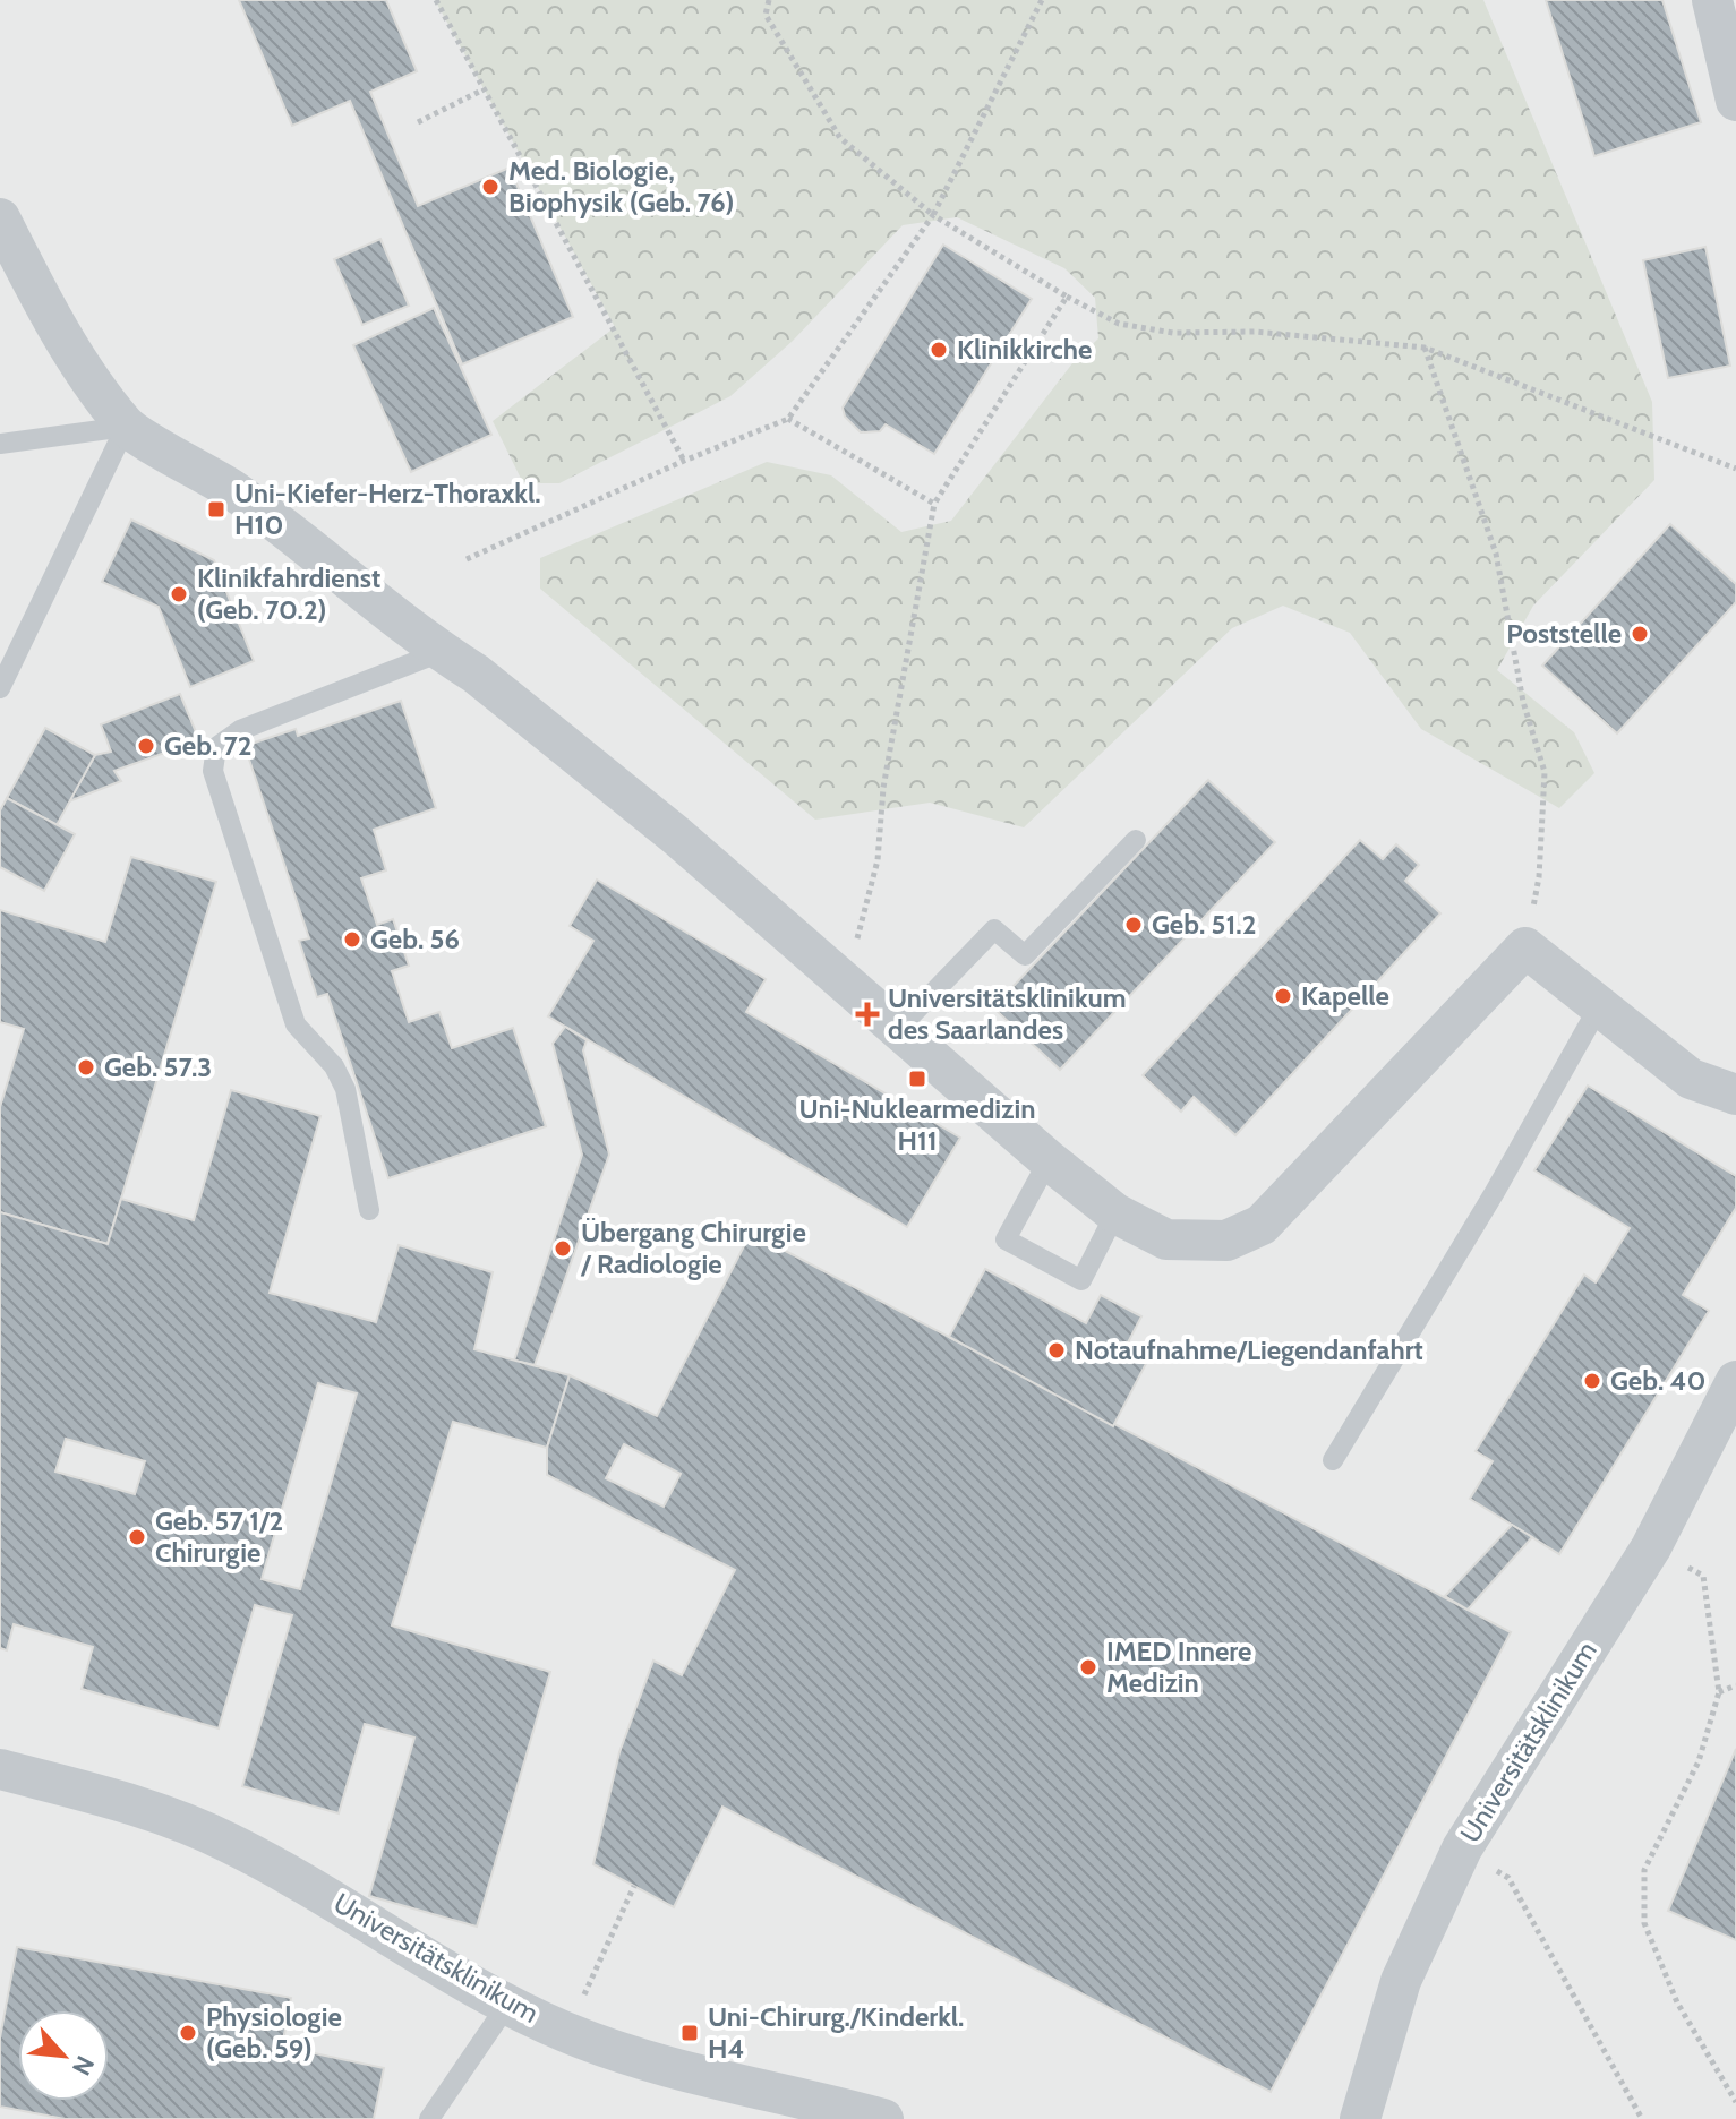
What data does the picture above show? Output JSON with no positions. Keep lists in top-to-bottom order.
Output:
{
  "streets": {
    "street": ["Universitätsklinikum"]
  },
  "places": {
    "other": [
      "Med. Biologie, Biophysik (Geb. 76)",
      "Klinikkirche",
      "Klinikfahrdienst (Geb. 70.2)",
      "Poststelle",
      "Geb. 72",
      "Geb. 51.2",
      "Geb. 56",
      "Kapelle",
      "Geb. 57.3",
      "Übergang Chirurgie / Radiologie",
      "Notaufnahme/Liegendanfahrt",
      "Geb. 40",
      "Geb. 57 1/2 Chirurgie",
      "IMED Innere Medizin",
      "Physiologie (Geb. 59)"
    ],
    "transit": ["Uni-Kiefer-Herz-Thoraxkl. H10", "Uni-Nuklearmedizin H11", "Uni-Chirurg./Kinderkl. H4"],
    "health": ["Universitätsklinikum des Saarlandes"]
  },
  "north": "bottom right"
}
